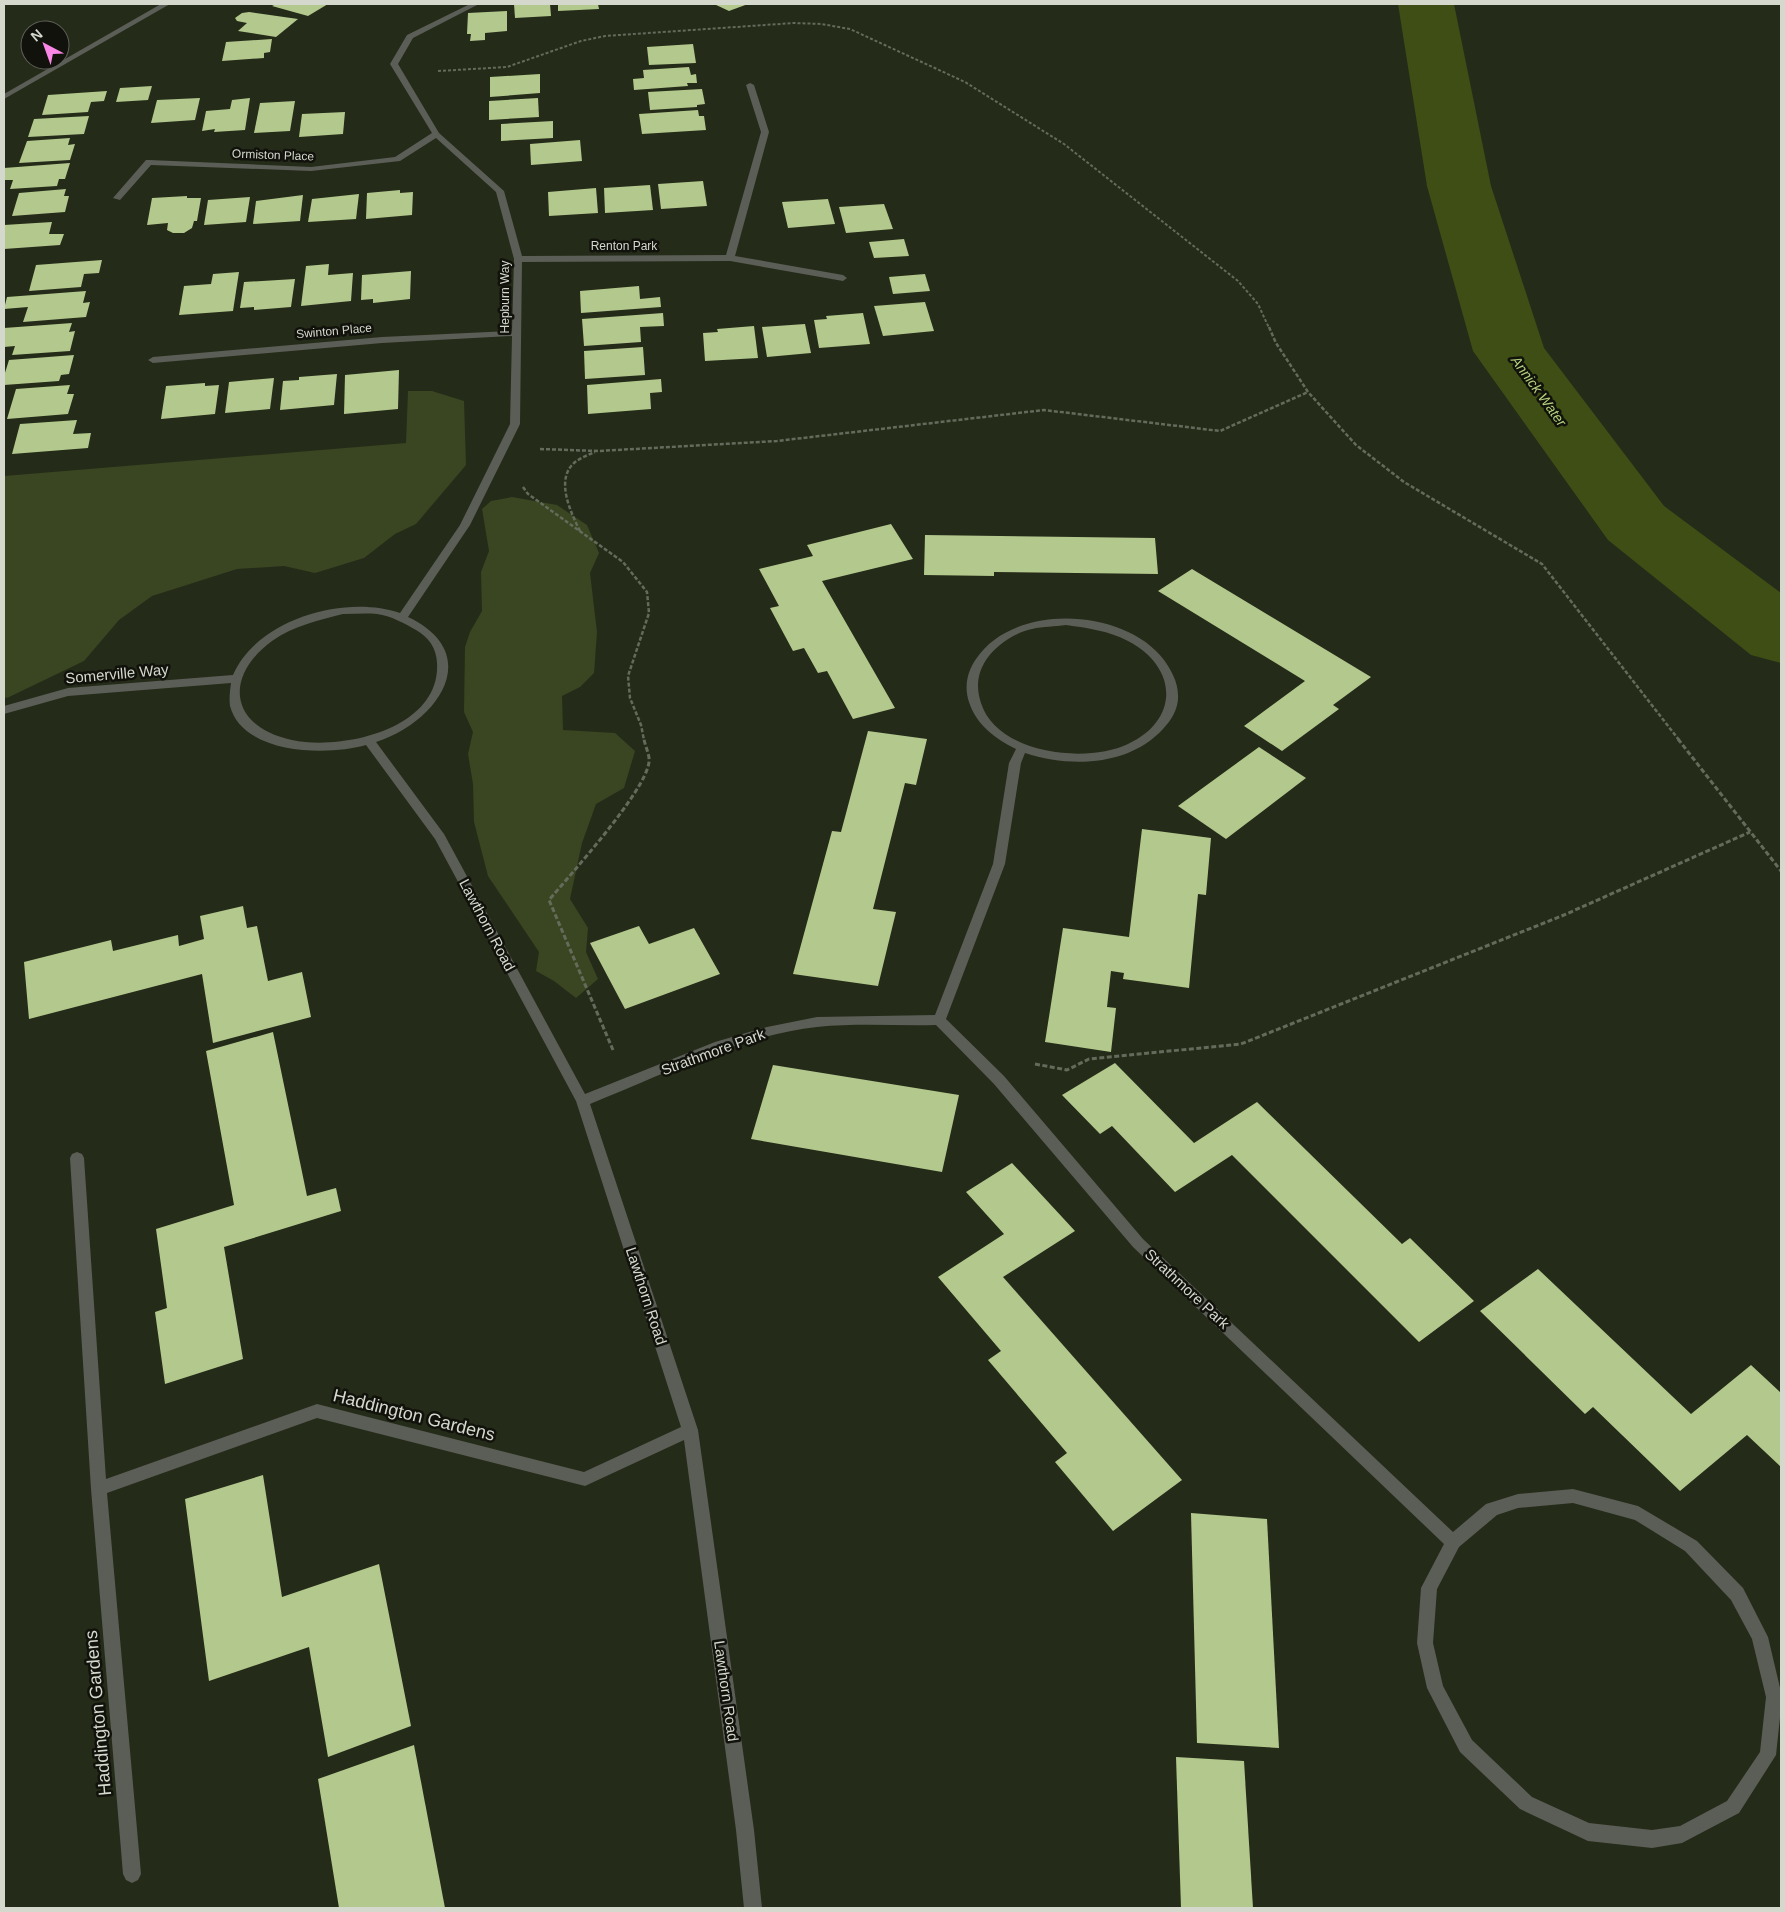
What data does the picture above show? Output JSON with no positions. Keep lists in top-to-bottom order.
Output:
{
  "streets": {
    "street": [
      "Ormiston Place",
      "Renton Park",
      "Hepburn Way",
      "Swinton Place",
      "Somerville Way",
      "Lawthorn Road",
      "Strathmore Park",
      "Haddington Gardens"
    ]
  },
  "crossings": [
    ["Ormiston Place", "Hepburn Way"],
    ["Renton Park", "Hepburn Way"],
    ["Hepburn Way", "Swinton Place"],
    ["Hepburn Way", "Somerville Way"],
    ["Hepburn Way", "Lawthorn Road"],
    ["Somerville Way", "Lawthorn Road"],
    ["Lawthorn Road", "Strathmore Park"],
    ["Lawthorn Road", "Haddington Gardens"]
  ],
  "water": ["Annick Water"],
  "north": "top left"
}
